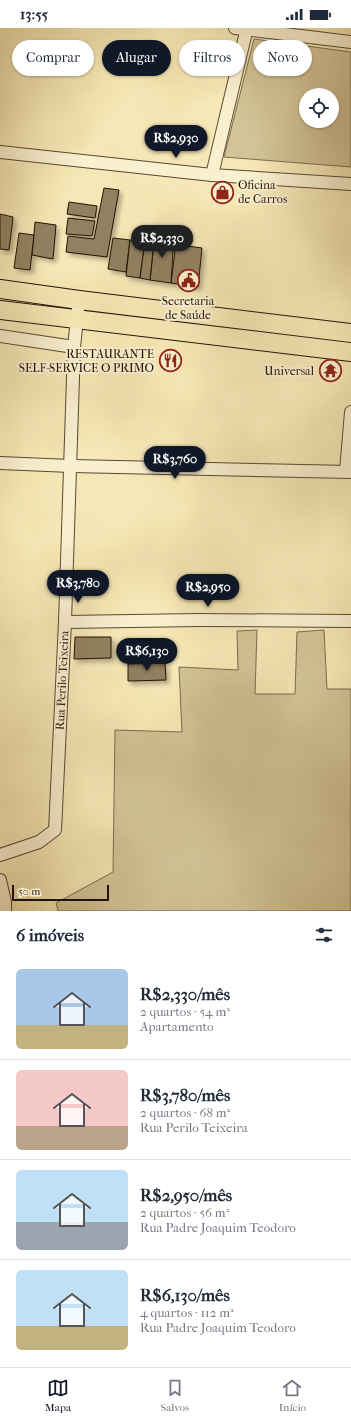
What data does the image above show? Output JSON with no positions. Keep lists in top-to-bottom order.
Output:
{
  "streets": {
    "street": ["Rua Perilo Teixeira"]
  },
  "places": {
    "shop": ["Oficina de Carros"],
    "public building": ["Secretaria de Saúde"],
    "restaurant": ["RESTAURANTE SELF-SERVICE O PRIMO"],
    "temple": ["Universal"]
  },
  "scale_bar": "50 m",
  "page": {
    "status": "13:55",
    "chip": [
      "Comprar",
      "Alugar",
      "Filtros",
      "Novo"
    ],
    "price": [
      "R$2,930",
      "R$2,330",
      "R$3,760",
      "R$3,780",
      "R$2,950",
      "R$6,130"
    ],
    "scale": "50 m",
    "heading": "6 imóveis",
    "list": [
      {
        "name": "R$2,330/mês",
        "note": "2 quartos · 54 m² · Apartamento"
      },
      {
        "name": "R$3,780/mês",
        "note": "2 quartos · 68 m² · Rua Perilo Teixeira"
      },
      {
        "name": "R$2,950/mês",
        "note": "2 quartos · 56 m² · Rua Padre Joaquim Teodoro"
      },
      {
        "name": "R$6,130/mês",
        "note": "4 quartos · 112 m² · Rua Padre Joaquim Teodoro"
      }
    ],
    "tabs": ["Mapa", "Salvos", "Início"]
  }
}
